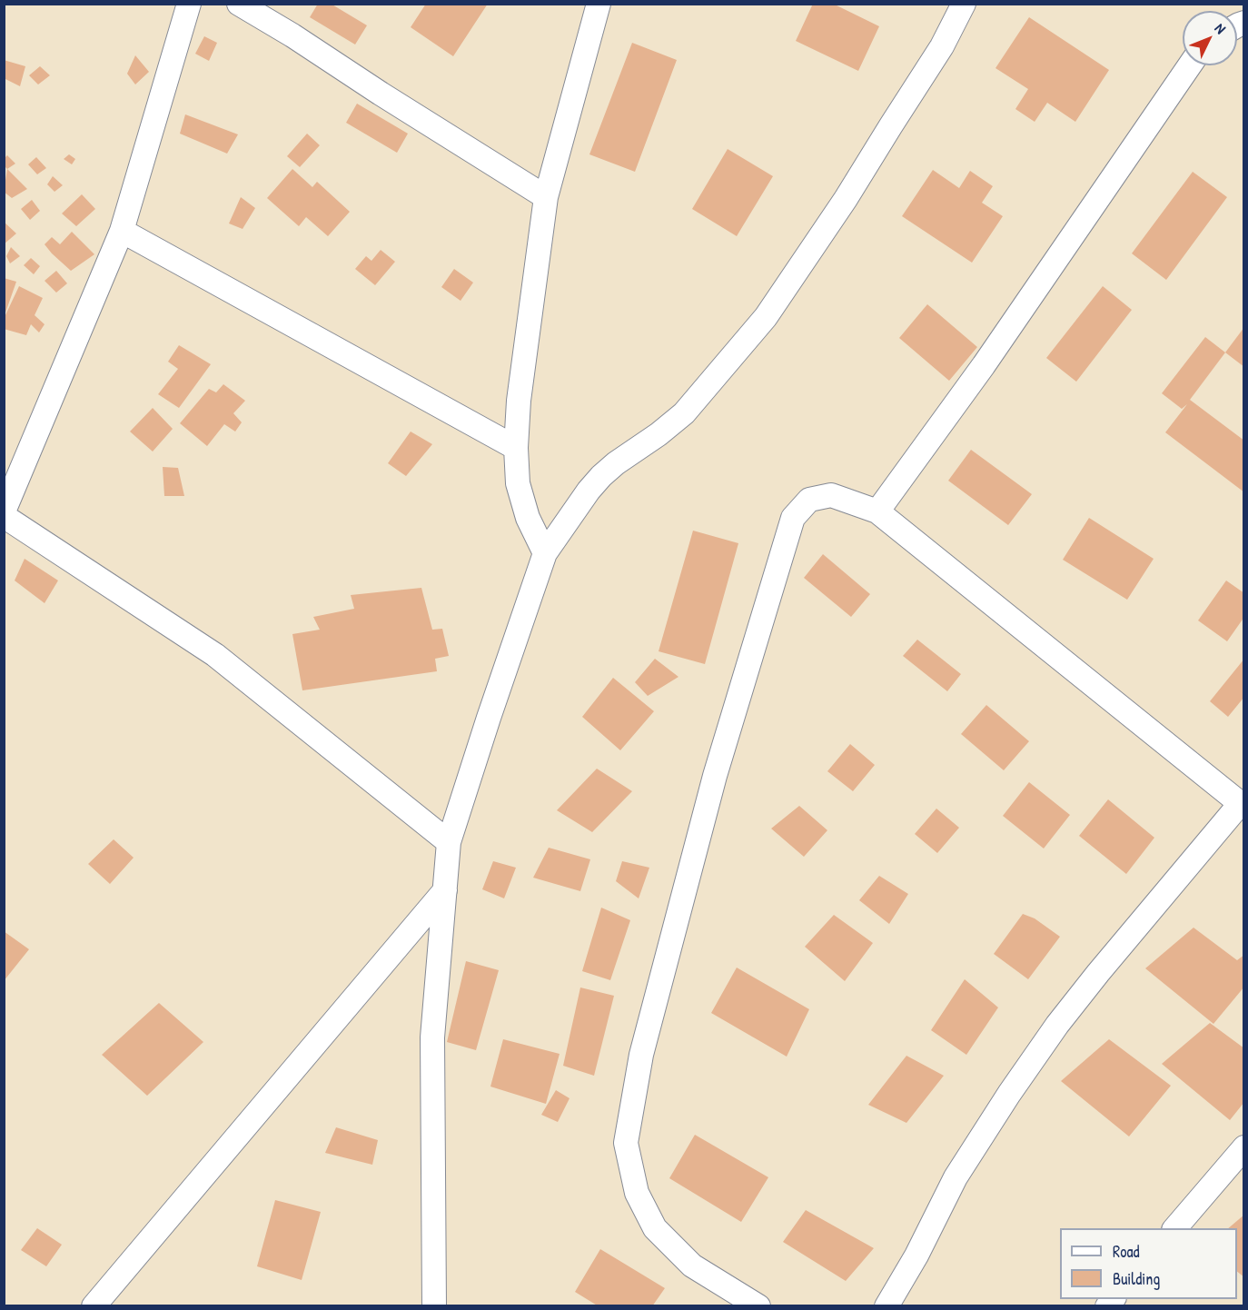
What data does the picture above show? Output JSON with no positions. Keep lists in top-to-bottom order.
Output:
{
  "legend": ["Road", "Building"],
  "north": "top right"
}
